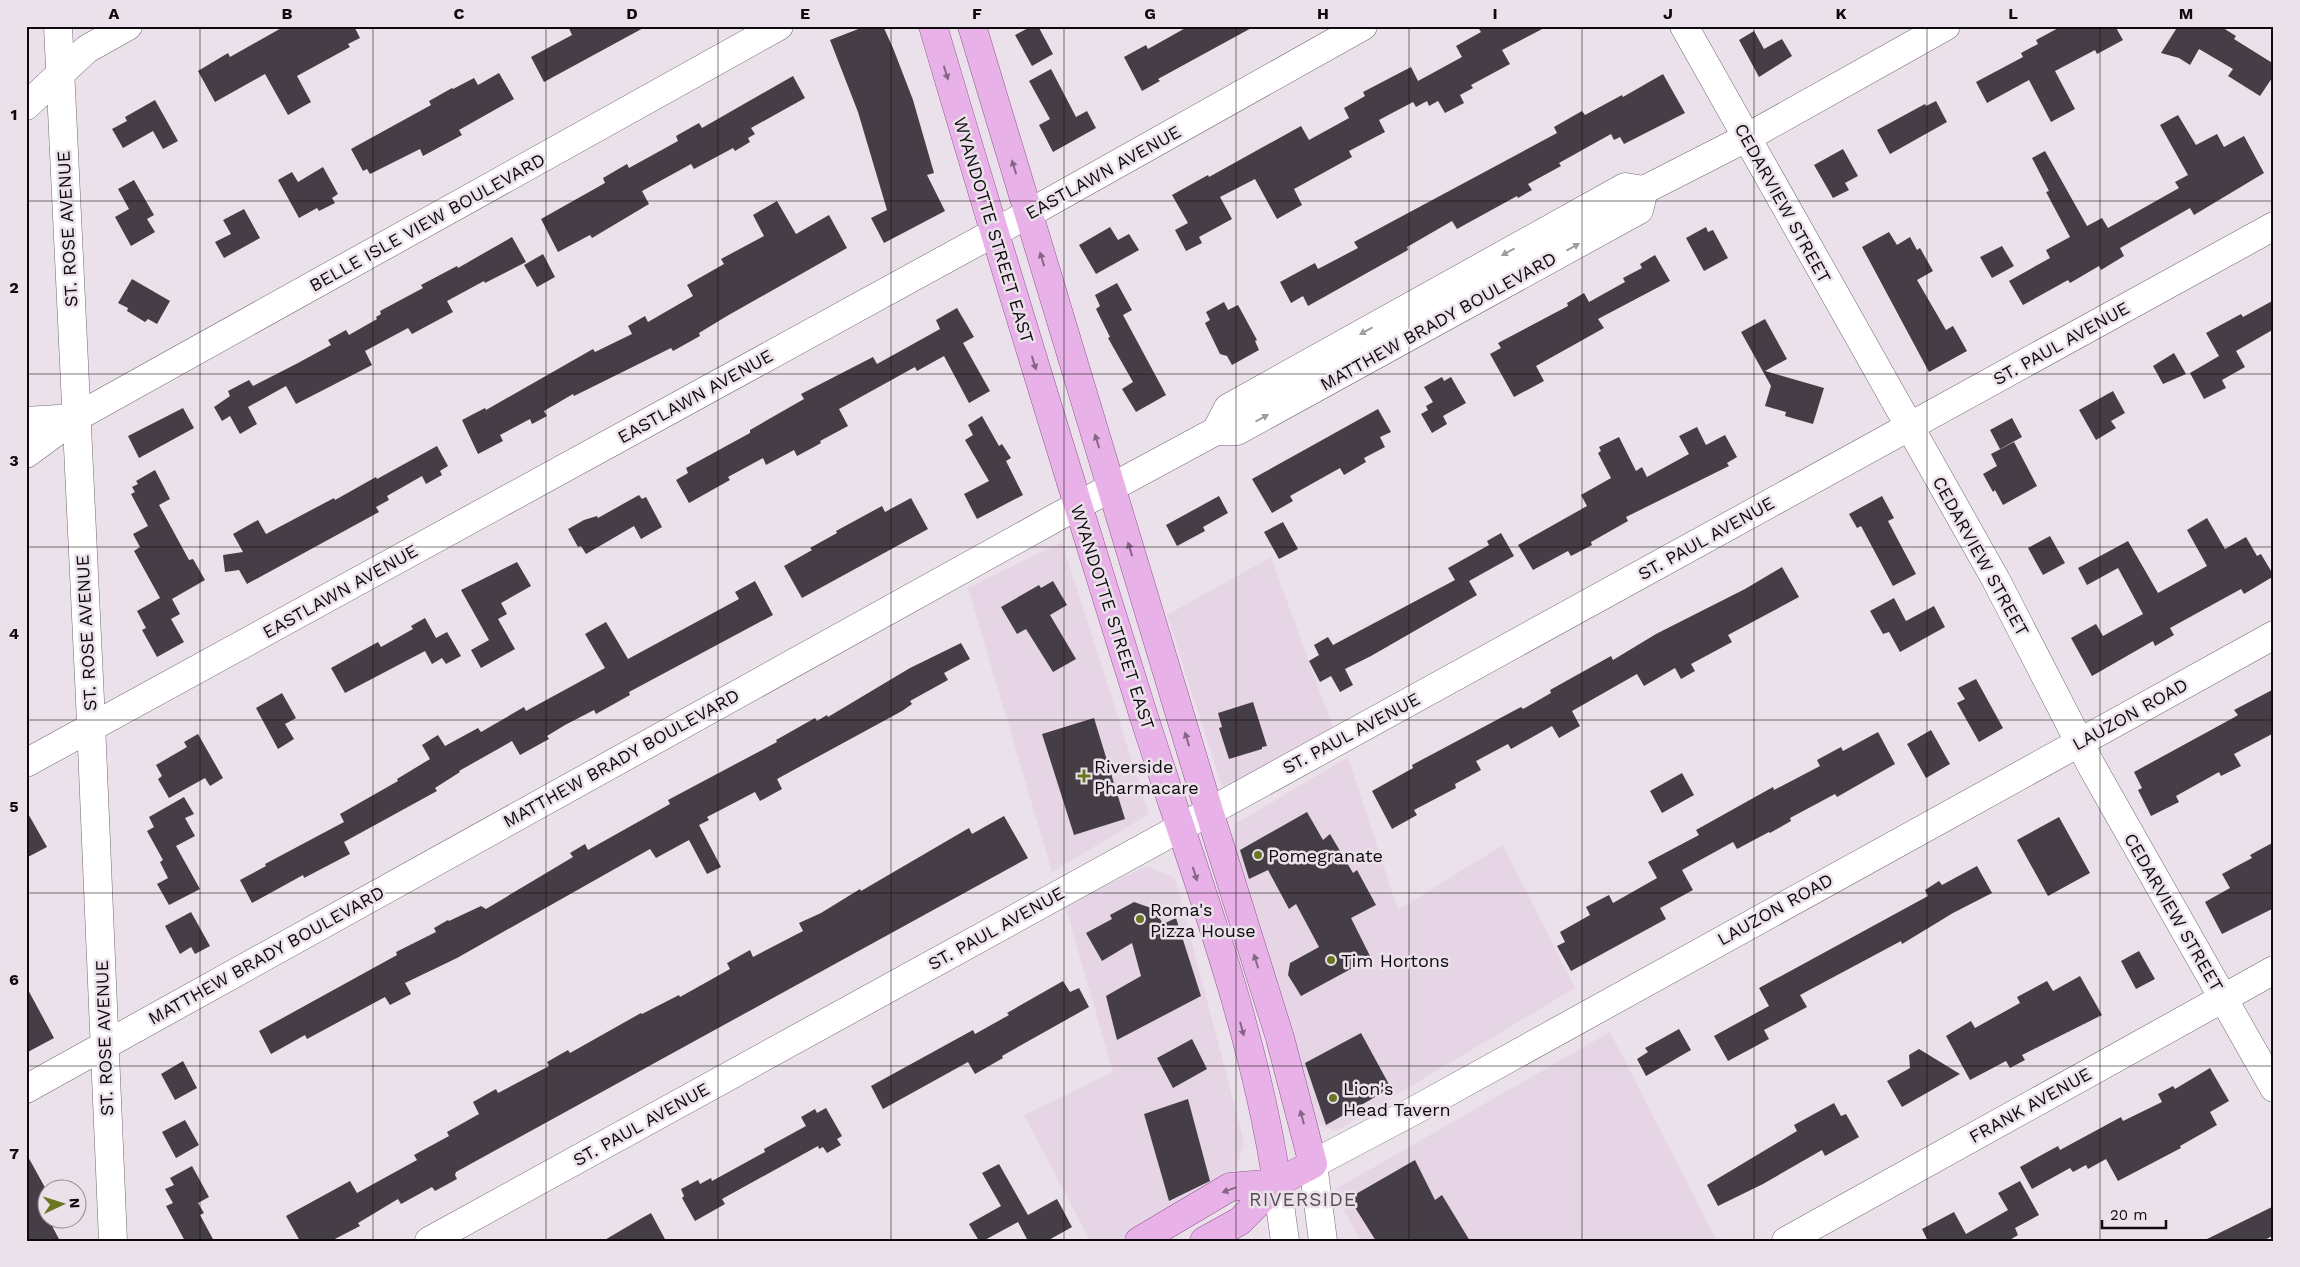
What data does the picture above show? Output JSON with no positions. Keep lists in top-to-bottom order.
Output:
{
  "streets": {
    "main road": ["WYANDOTTE STREET EAST", "LAUZON ROAD"],
    "street": [
      "EASTLAWN AVENUE",
      "CEDARVIEW STREET",
      "BELLE ISLE VIEW BOULEVARD",
      "ST. ROSE AVENUE",
      "MATTHEW BRADY BOULEVARD",
      "ST. PAUL AVENUE",
      "FRANK AVENUE"
    ]
  },
  "crossings": [
    ["EASTLAWN AVENUE", "ST. ROSE AVENUE"],
    ["EASTLAWN AVENUE", "WYANDOTTE STREET EAST"],
    ["CEDARVIEW STREET", "MATTHEW BRADY BOULEVARD"],
    ["CEDARVIEW STREET", "ST. PAUL AVENUE"],
    ["CEDARVIEW STREET", "LAUZON ROAD"],
    ["CEDARVIEW STREET", "FRANK AVENUE"],
    ["BELLE ISLE VIEW BOULEVARD", "ST. ROSE AVENUE"],
    ["ST. ROSE AVENUE", "MATTHEW BRADY BOULEVARD"],
    ["WYANDOTTE STREET EAST", "MATTHEW BRADY BOULEVARD"],
    ["WYANDOTTE STREET EAST", "ST. PAUL AVENUE"],
    ["WYANDOTTE STREET EAST", "LAUZON ROAD"]
  ],
  "districts": ["RIVERSIDE"],
  "places": {
    "health": ["Riverside Pharmacare"],
    "other": [
      "Pomegranate",
      "Roma's Pizza House",
      "Tim Hortons",
      "Lion's Head Tavern"
    ]
  },
  "scale_bar": "20 m",
  "north": "right",
  "grid": {
    "columns": [
      "A",
      "B",
      "C",
      "D",
      "E",
      "F",
      "G",
      "H",
      "I",
      "J",
      "K",
      "L",
      "M"
    ],
    "rows": [
      "1",
      "2",
      "3",
      "4",
      "5",
      "6",
      "7"
    ]
  }
}
